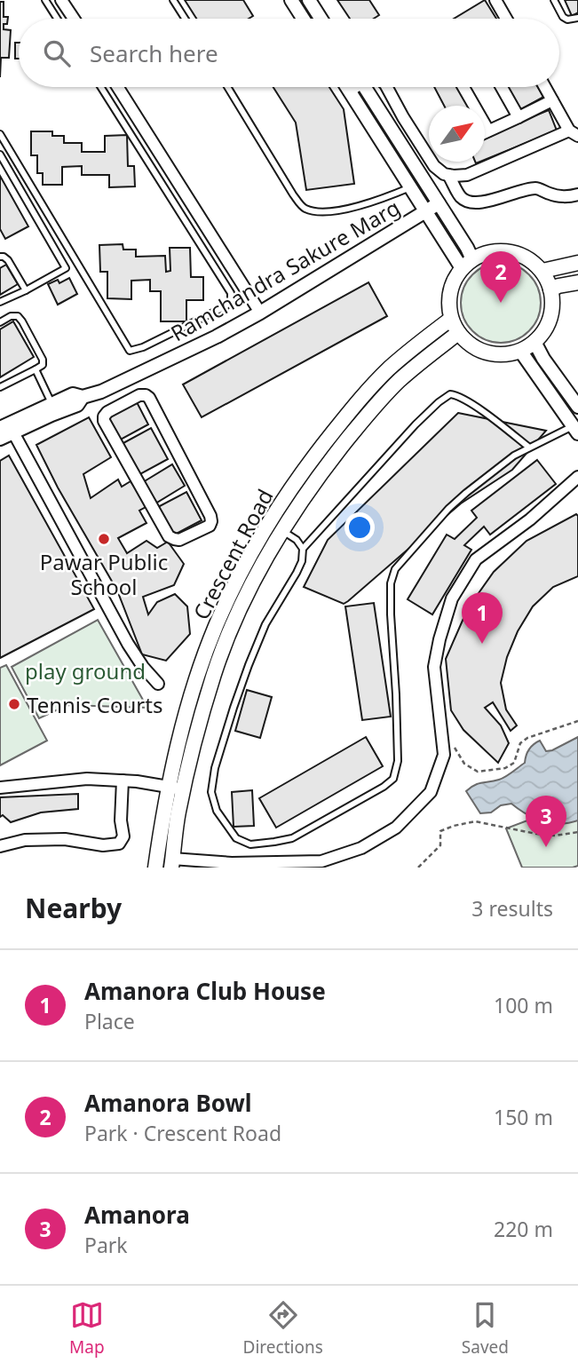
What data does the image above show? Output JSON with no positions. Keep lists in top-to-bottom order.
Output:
{
  "streets": {
    "main road": ["Crescent Road"],
    "street": ["Ramchandra Sakure Marg"]
  },
  "parks": ["play ground"],
  "places": ["Pawar Public School", "Tennis Courts"],
  "north": "top right",
  "page": {
    "search": "Search here",
    "pins": ["2", "1", "3"],
    "heading": ["Nearby", "3 results"],
    "list": [
      {
        "mark": "1",
        "name": "Amanora Club House",
        "note": "Place",
        "value": "100 m"
      },
      {
        "mark": "2",
        "name": "Amanora Bowl",
        "note": "Park · Crescent Road",
        "value": "150 m"
      },
      {
        "mark": "3",
        "name": "Amanora",
        "note": "Park",
        "value": "220 m"
      }
    ],
    "nav": ["Map", "Directions", "Saved"]
  }
}
